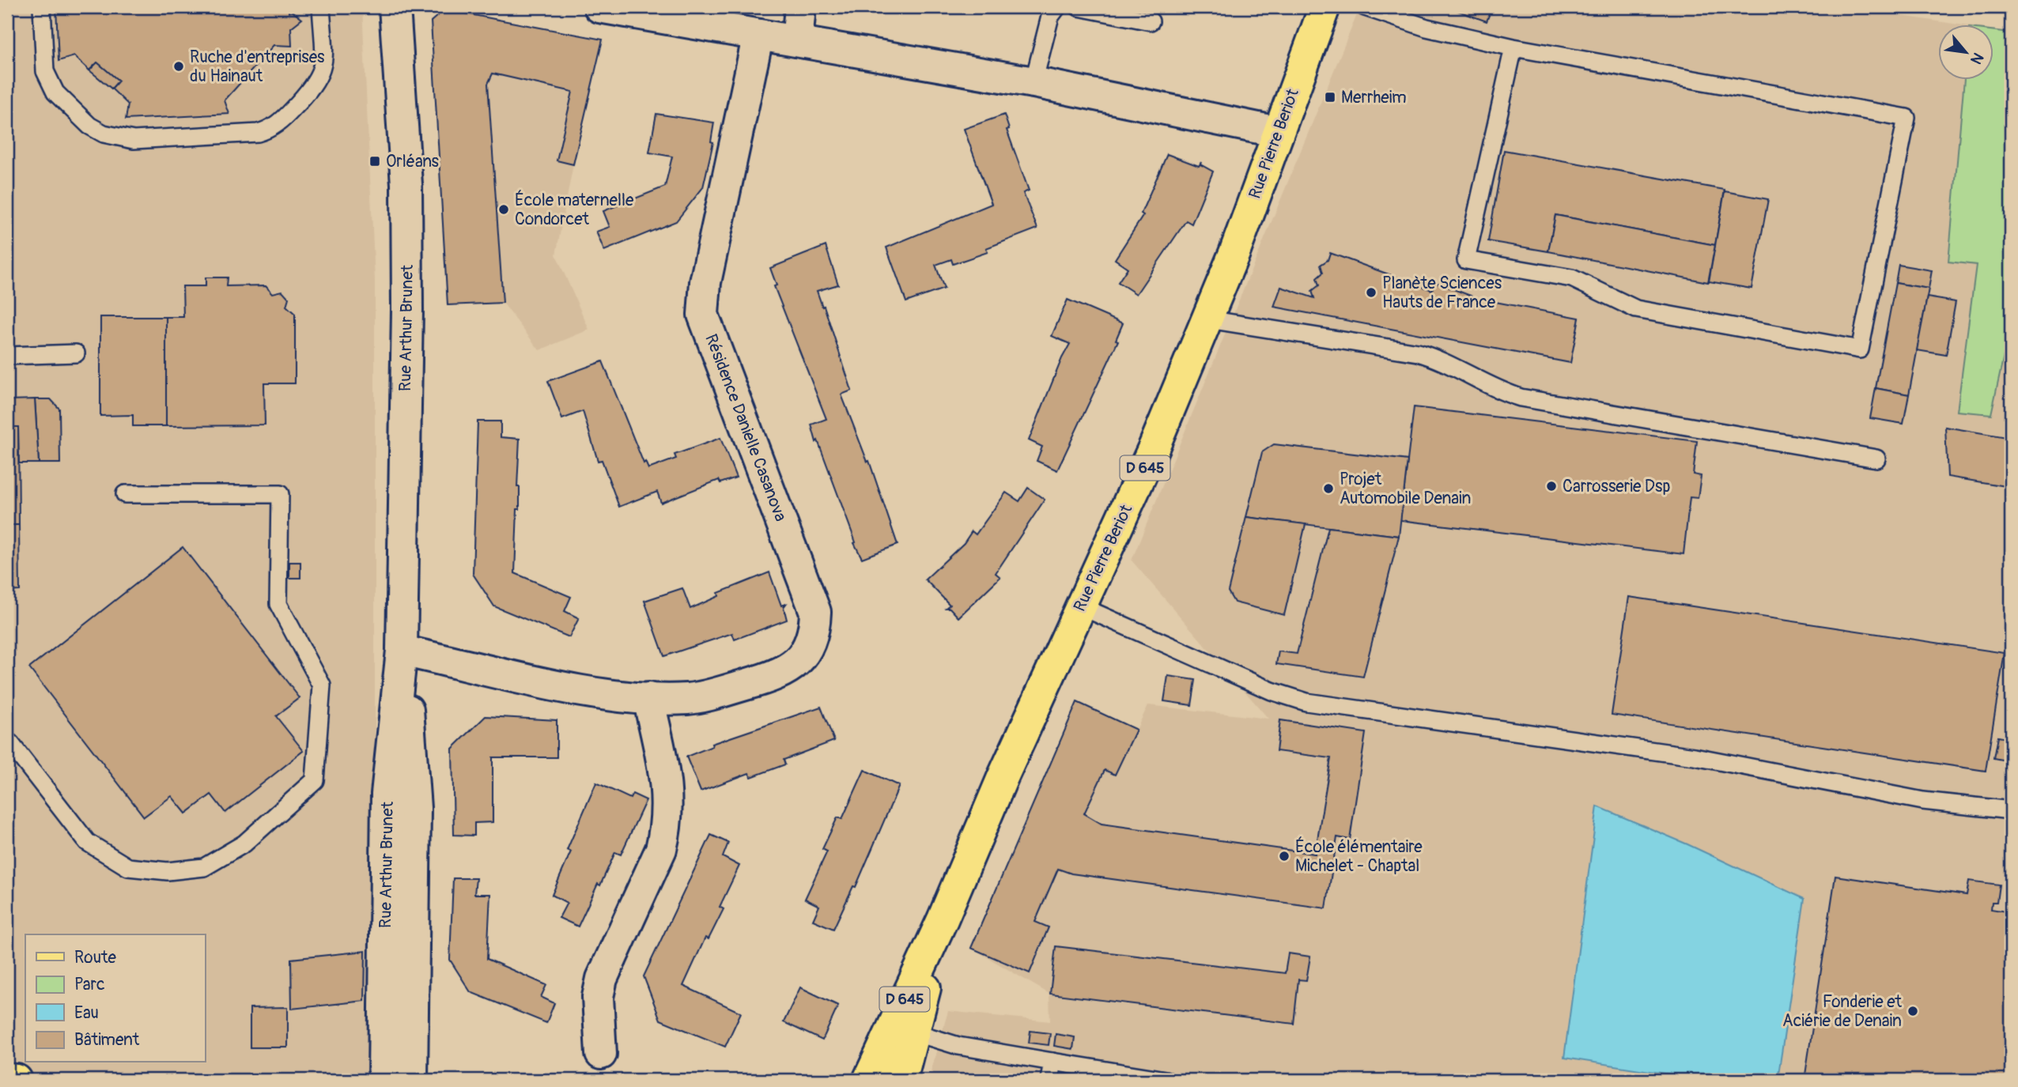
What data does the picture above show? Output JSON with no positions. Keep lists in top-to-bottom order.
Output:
{
  "streets": {
    "main road": ["Rue Pierre Beriot", "D 645"],
    "street": ["Rue Arthur Brunet", "Résidence Danielle Casanova"]
  },
  "crossings": [
    ["Rue Arthur Brunet", "Résidence Danielle Casanova"]
  ],
  "places": {
    "other": [
      "Ruche d'entreprises du Hainaut",
      "École maternelle Condorcet",
      "Planète Sciences Hauts de France",
      "Carrosserie Dsp",
      "Projet Automobile Denain",
      "École élémentaire Michelet - Chaptal",
      "Fonderie et Aciérie de Denain"
    ],
    "transit": ["Merrheim", "Orléans"]
  },
  "legend": [
    "Route",
    "Parc",
    "Eau",
    "Bâtiment"
  ],
  "north": "bottom right"
}
